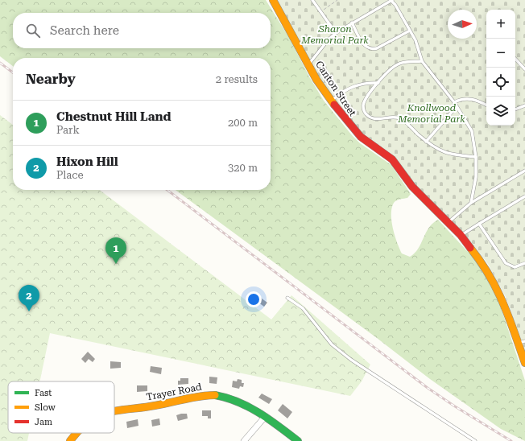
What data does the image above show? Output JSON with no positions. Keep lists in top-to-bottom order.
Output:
{
  "streets": {
    "street": ["Canton Street", "Trayer Road"]
  },
  "parks": ["Sharon Memorial Park", "Knollwood Memorial Park"],
  "legend": ["Fast", "Slow", "Jam"],
  "north": "right",
  "page": {
    "map_buttons": ["+", "−"],
    "search": "Search here",
    "heading": ["Nearby", "2 results"],
    "list": [
      {
        "mark": "1",
        "name": "Chestnut Hill Land",
        "note": "Park",
        "value": "200 m"
      },
      {
        "mark": "2",
        "name": "Hixon Hill",
        "note": "Place",
        "value": "320 m"
      }
    ],
    "pins": ["1", "2"]
  }
}
